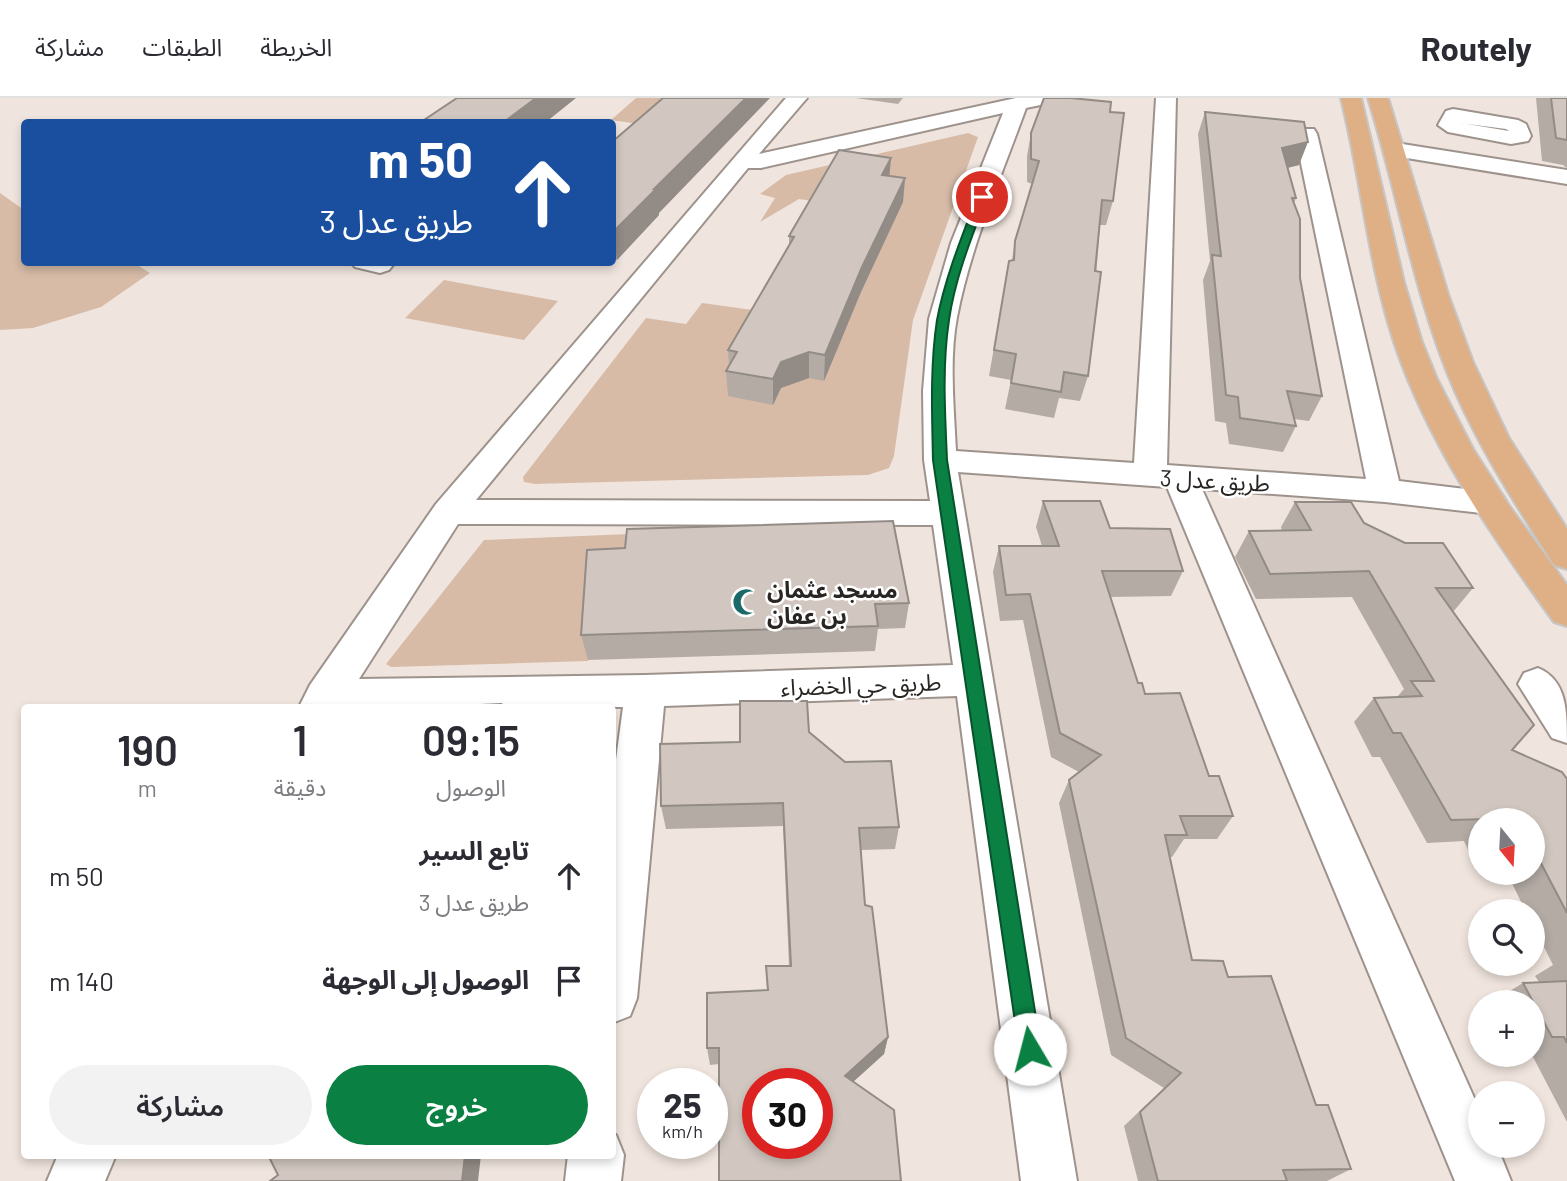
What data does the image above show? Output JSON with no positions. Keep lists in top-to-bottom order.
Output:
{
  "streets": {
    "street": ["طريق عدل 3", "طريق حي الخضراء"]
  },
  "places": {
    "mosque": ["مسجد عثمان بن عفان"]
  },
  "north": "bottom",
  "page": {
    "header": "Routely",
    "nav": ["الخريطة", "الطبقات", "مشاركة"],
    "turn": ["50 m", "طريق عدل 3"],
    "eta": [
      "09:15",
      "الوصول",
      "1",
      "دقيقة",
      "190",
      "m"
    ],
    "map_buttons": ["+", "−"],
    "list": [
      {
        "name": "تابع السير",
        "note": "طريق عدل 3",
        "value": "50 m"
      },
      {
        "name": "الوصول إلى الوجهة",
        "value": "140 m"
      }
    ],
    "buttons": ["خروج", "مشاركة"],
    "speed": "25 km/h",
    "limit": "30"
  }
}
